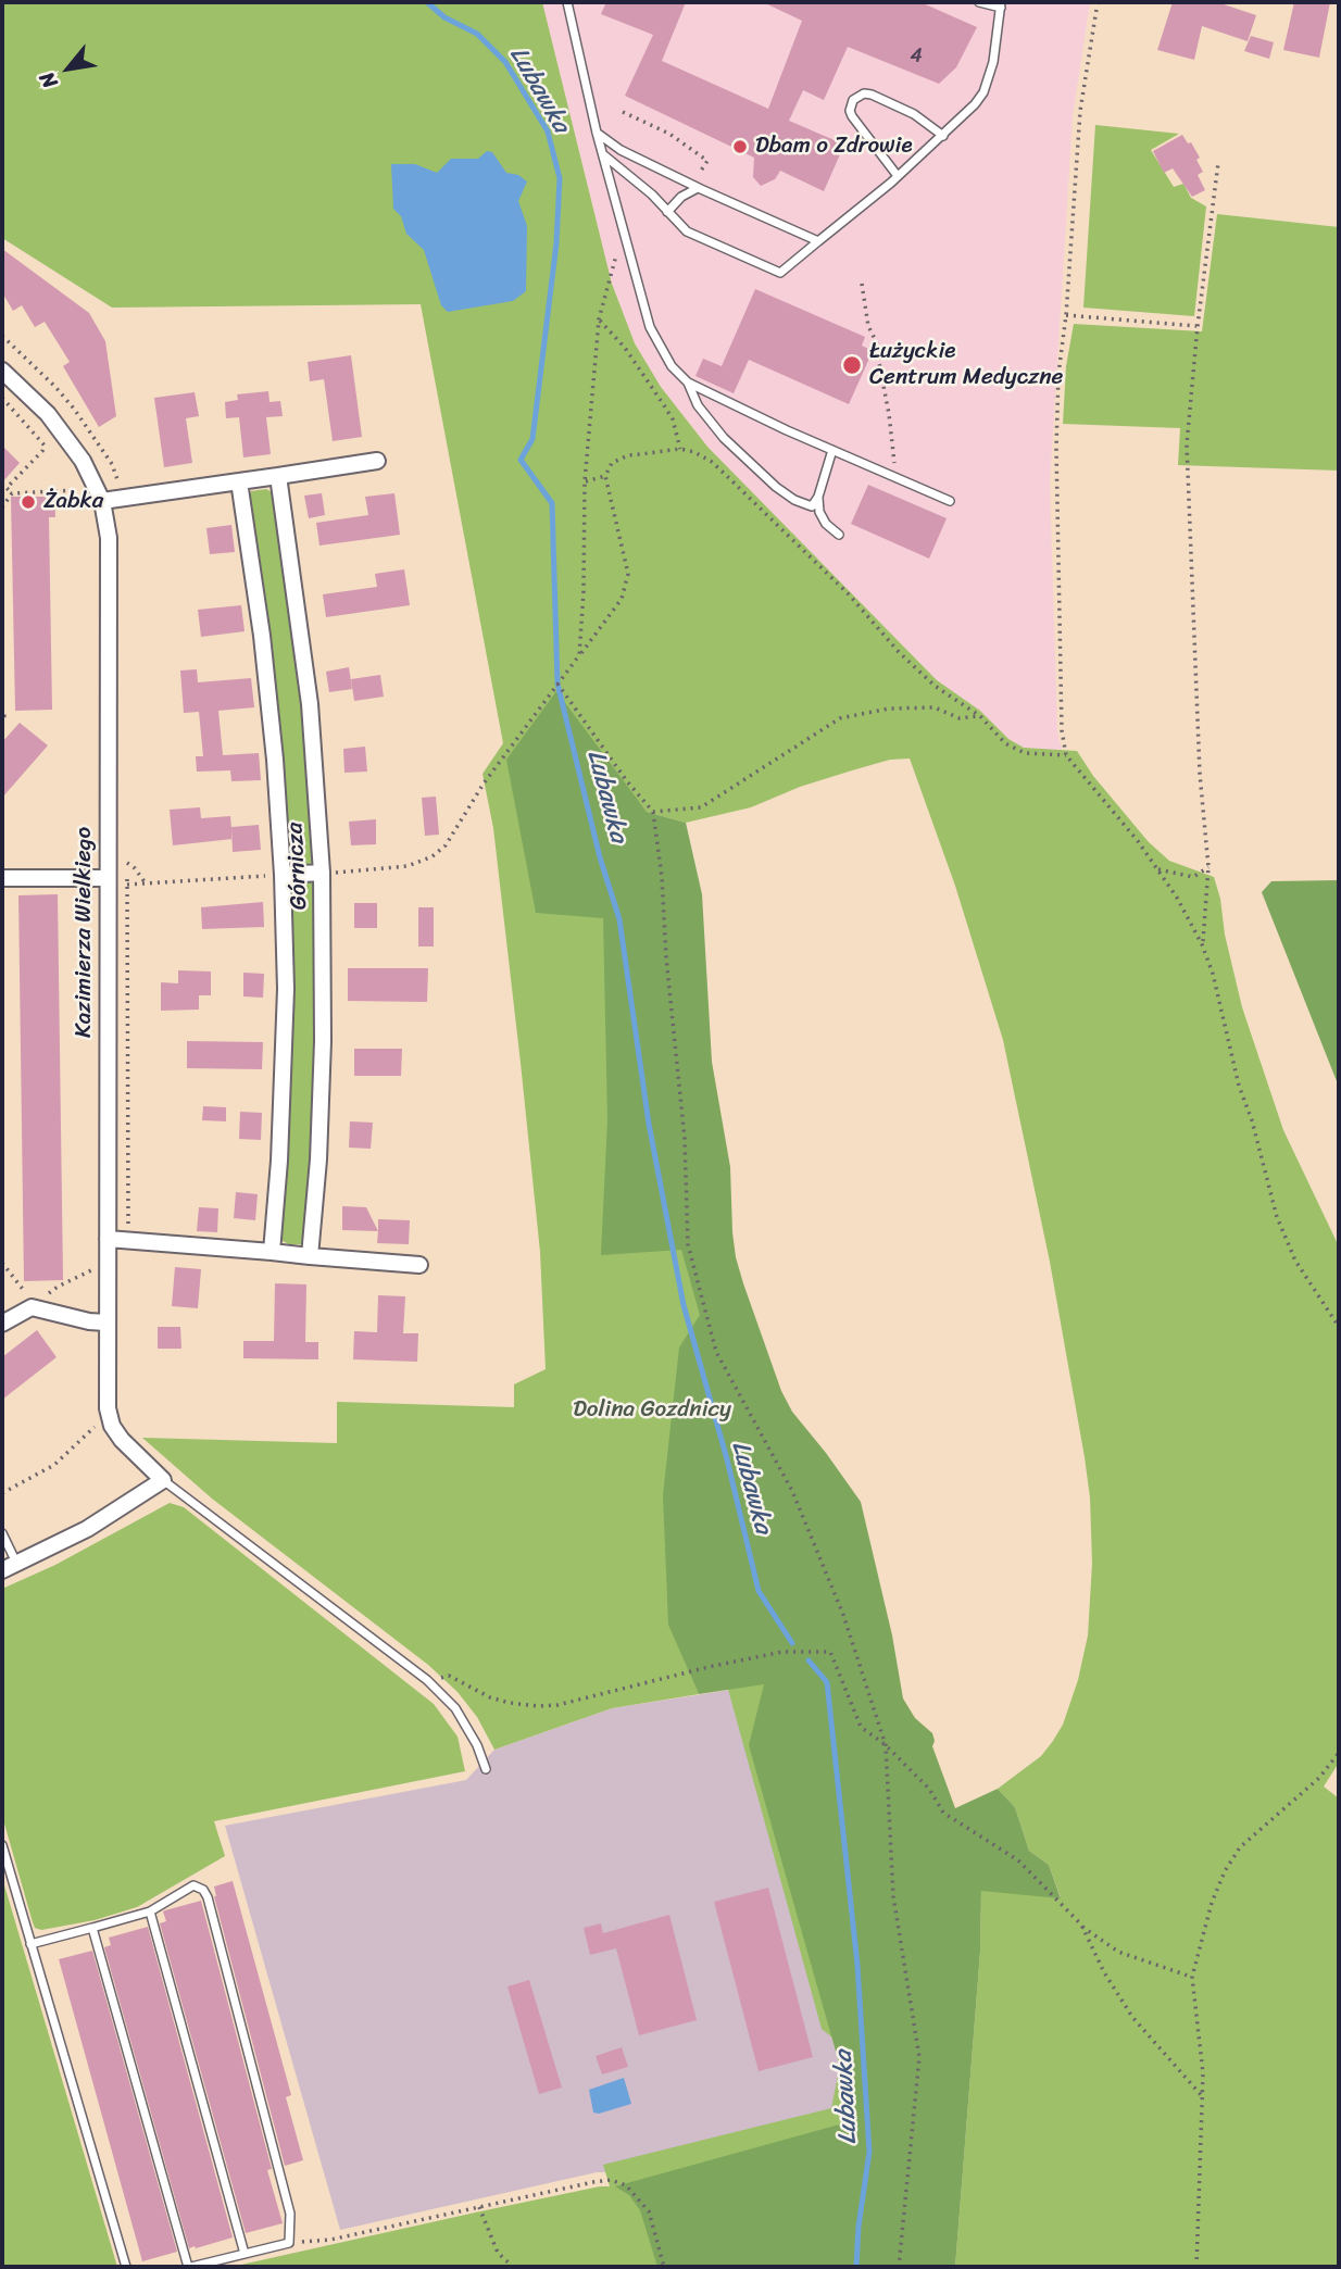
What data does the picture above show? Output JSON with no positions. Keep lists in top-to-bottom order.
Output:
{
  "streets": {
    "street": ["Górnicza", "Kazimierza Wielkiego"]
  },
  "water": ["Lubawka"],
  "parks": ["Dolina Gozdnicy"],
  "places": ["Dbam o Zdrowie", "Łużyckie Centrum Medyczne", "Żabka"],
  "house_numbers": ["4"],
  "north": "bottom left"
}
